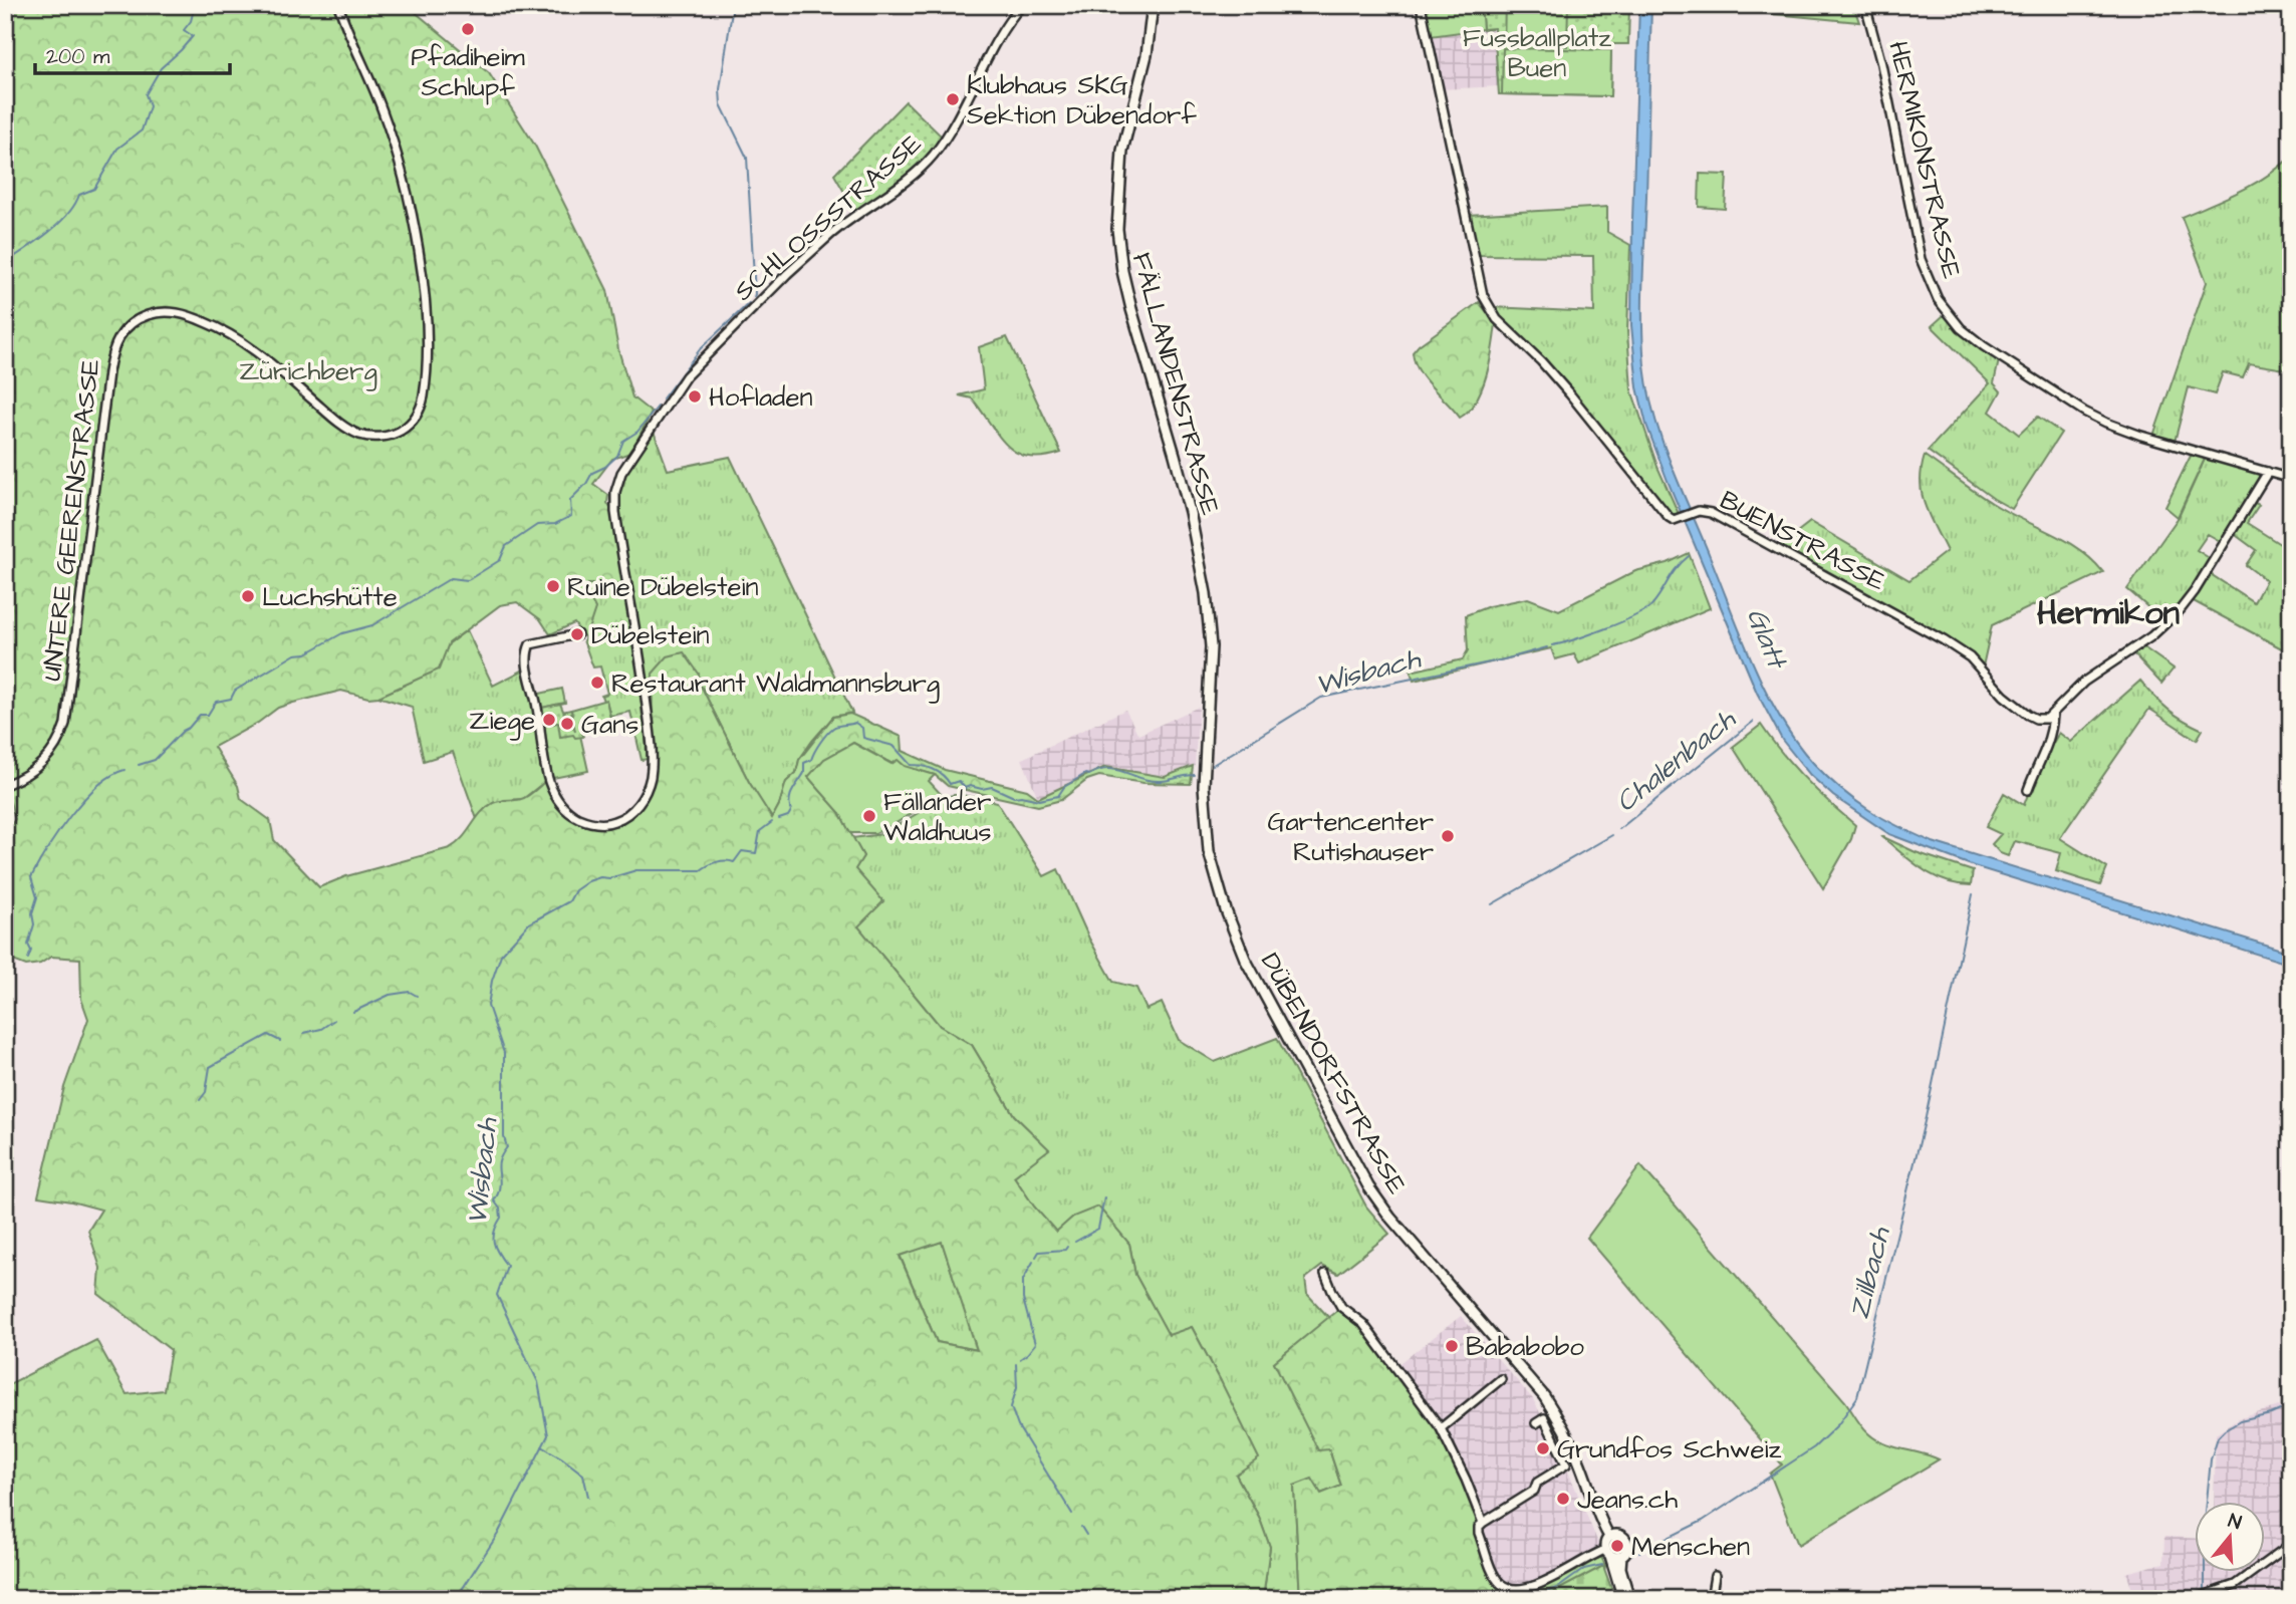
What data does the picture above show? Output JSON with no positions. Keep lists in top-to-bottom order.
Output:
{
  "streets": {
    "main road": ["FÄLLANDENSTRASSE", "DÜBENDORFSTRASSE"],
    "street": [
      "HERMIKONSTRASSE",
      "SCHLOSSSTRASSE",
      "UNTERE GEERENSTRASSE",
      "BUENSTRASSE"
    ]
  },
  "crossings": [
    ["FÄLLANDENSTRASSE", "DÜBENDORFSTRASSE"]
  ],
  "districts": ["Hermikon"],
  "water": [
    "Glatt",
    "Wisbach",
    "Chalenbach",
    "Zilbach"
  ],
  "parks": ["Fussballplatz Buen", "Zürichberg"],
  "places": [
    "Pfadiheim Schlupf",
    "Klubhaus SKG Sektion Dübendorf",
    "Hofladen",
    "Ruine Dübelstein",
    "Luchshütte",
    "Dübelstein",
    "Restaurant Waldmannsburg",
    "Ziege",
    "Gans",
    "Fällander Waldhuus",
    "Gartencenter Rutishauser",
    "Bababobo",
    "Grundfos Schweiz",
    "Jeans.ch",
    "Menschen"
  ],
  "scale_bar": "200 m",
  "north": "top"
}
